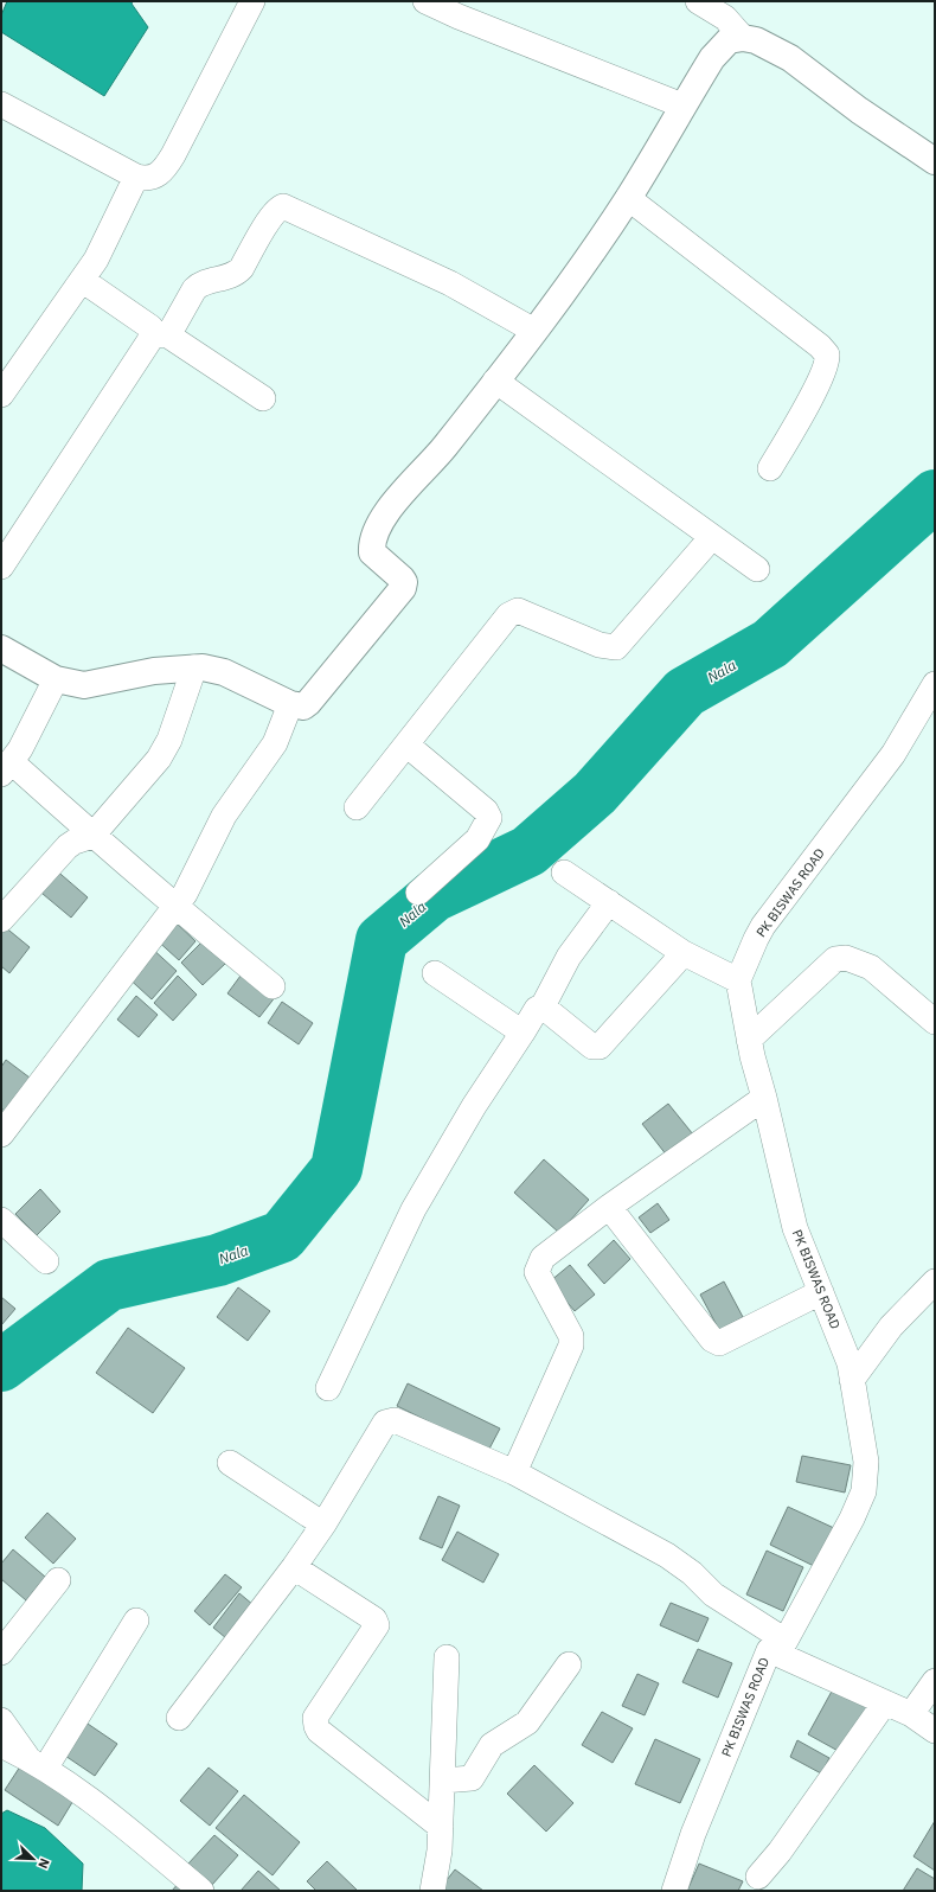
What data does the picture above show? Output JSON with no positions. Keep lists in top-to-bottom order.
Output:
{
  "streets": {
    "street": ["PK BISWAS ROAD"]
  },
  "water": ["Nala"],
  "north": "bottom right"
}
